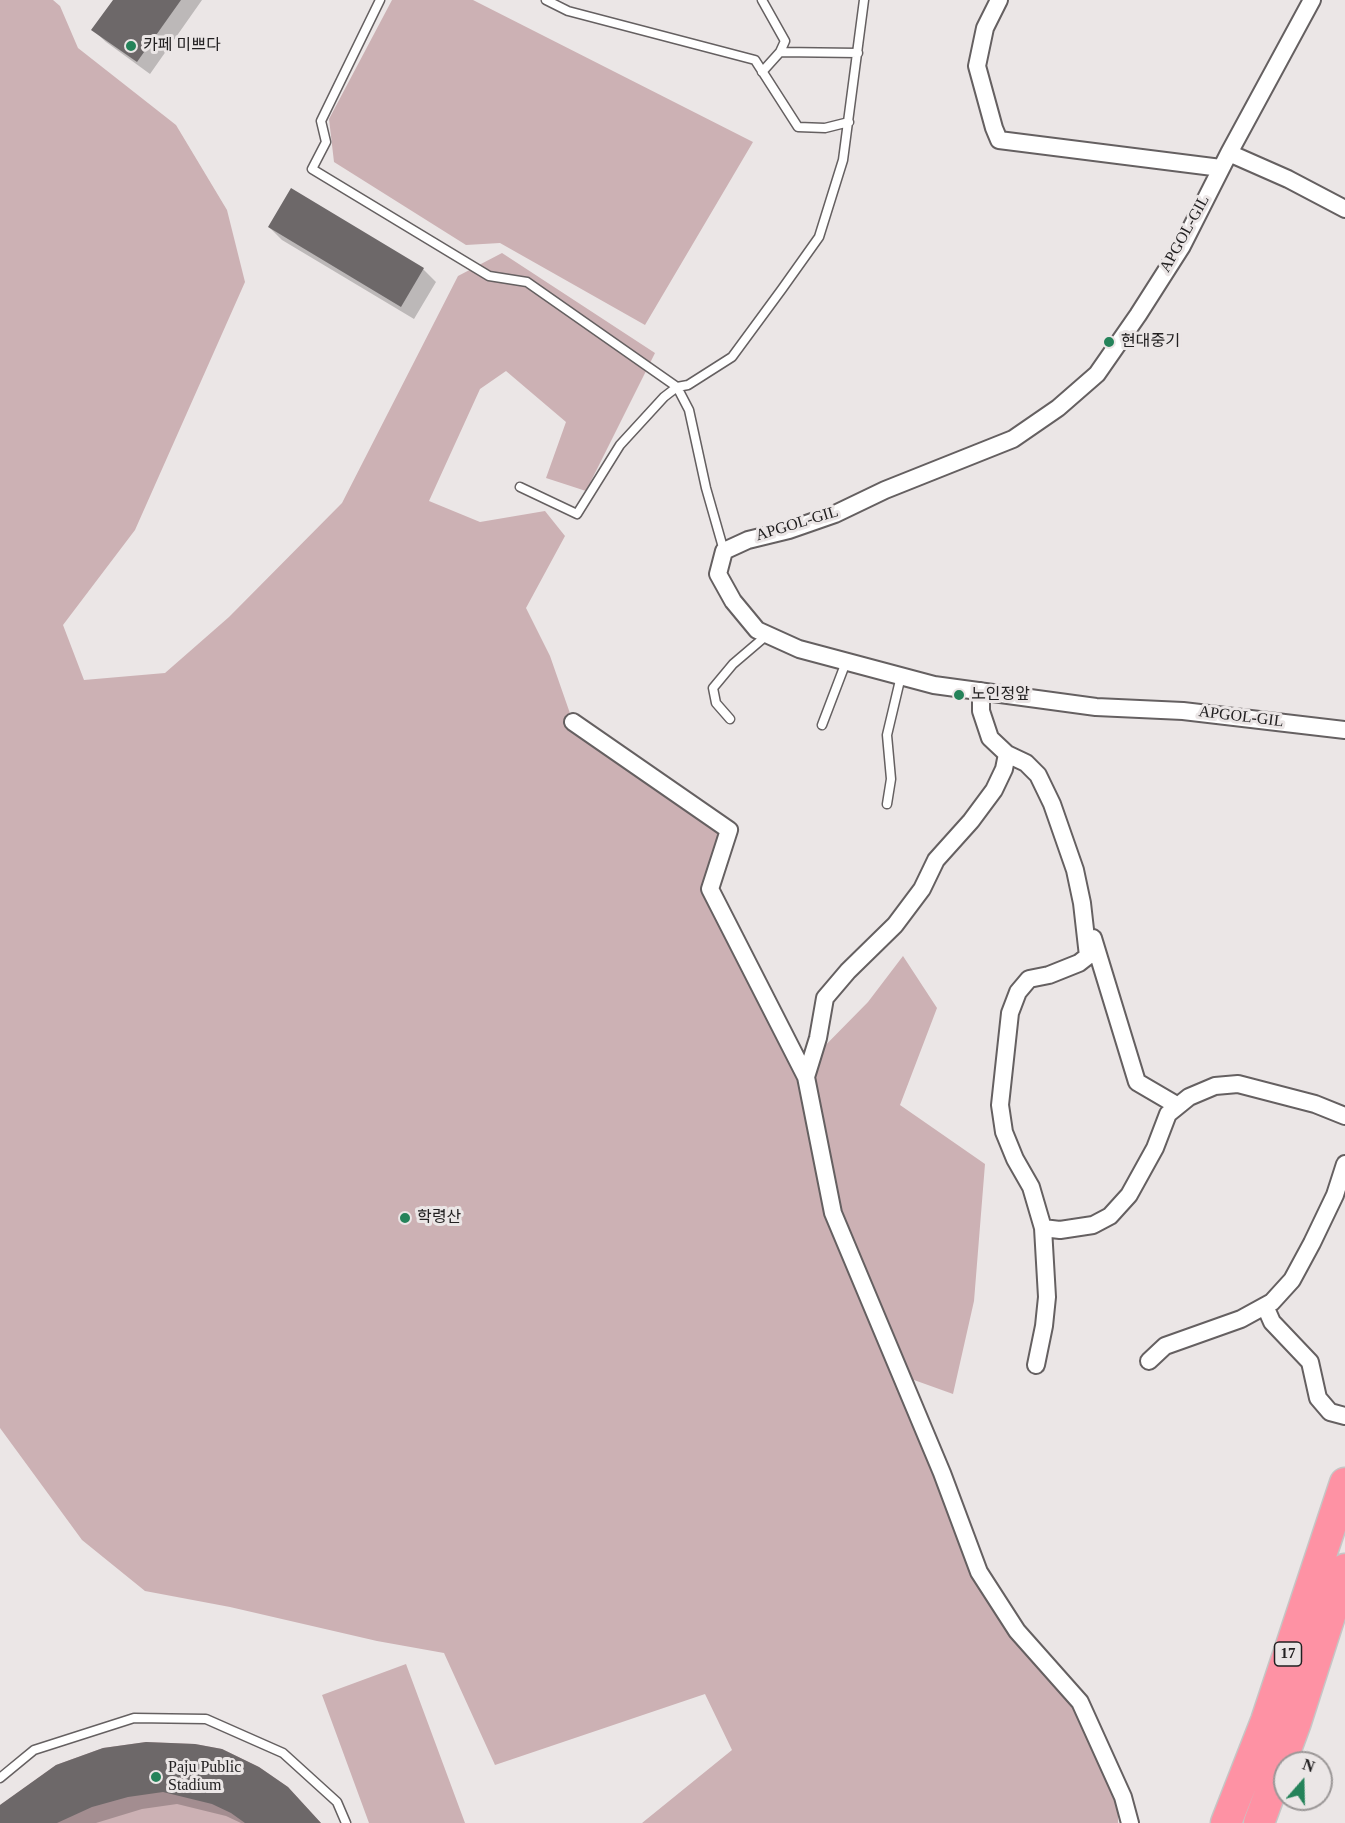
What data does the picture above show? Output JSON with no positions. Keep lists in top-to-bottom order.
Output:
{
  "streets": {
    "highway": ["17"],
    "street": ["APGOL-GIL"]
  },
  "places": [
    "카페 미쁘다",
    "현대중기",
    "노인정앞",
    "학령산",
    "Paju Public Stadium"
  ],
  "north": "top"
}
